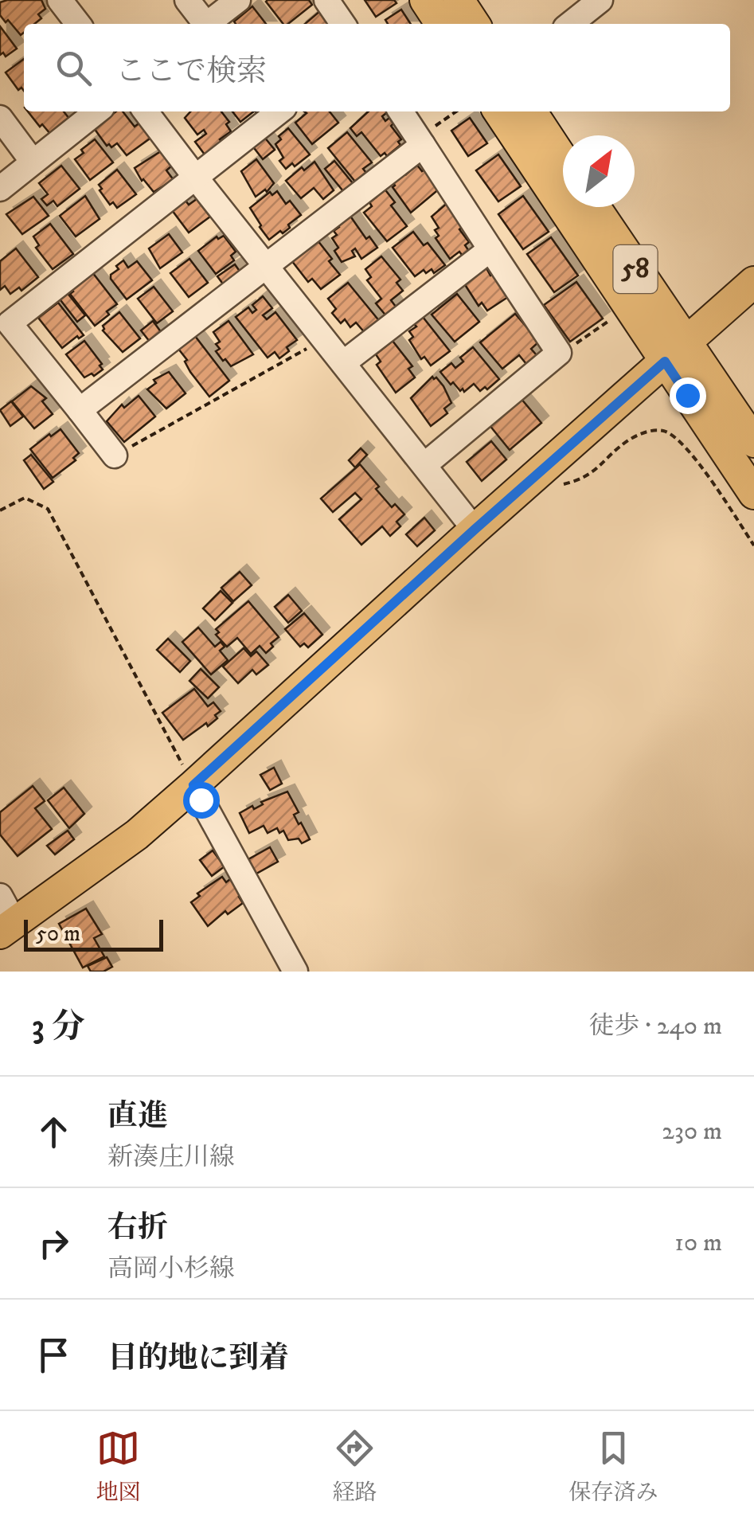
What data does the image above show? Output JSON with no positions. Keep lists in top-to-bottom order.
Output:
{
  "streets": {
    "main road": ["58"]
  },
  "scale_bar": "50 m",
  "north": "top right",
  "page": {
    "search": "ここで検索",
    "scale": "50 m",
    "heading": ["3 分", "徒歩 · 240 m"],
    "list": [
      ["直進", "新湊庄川線", "230 m"],
      ["右折", "高岡小杉線", "10 m"],
      "目的地に到着"
    ],
    "nav": ["地図", "経路", "保存済み"]
  }
}
